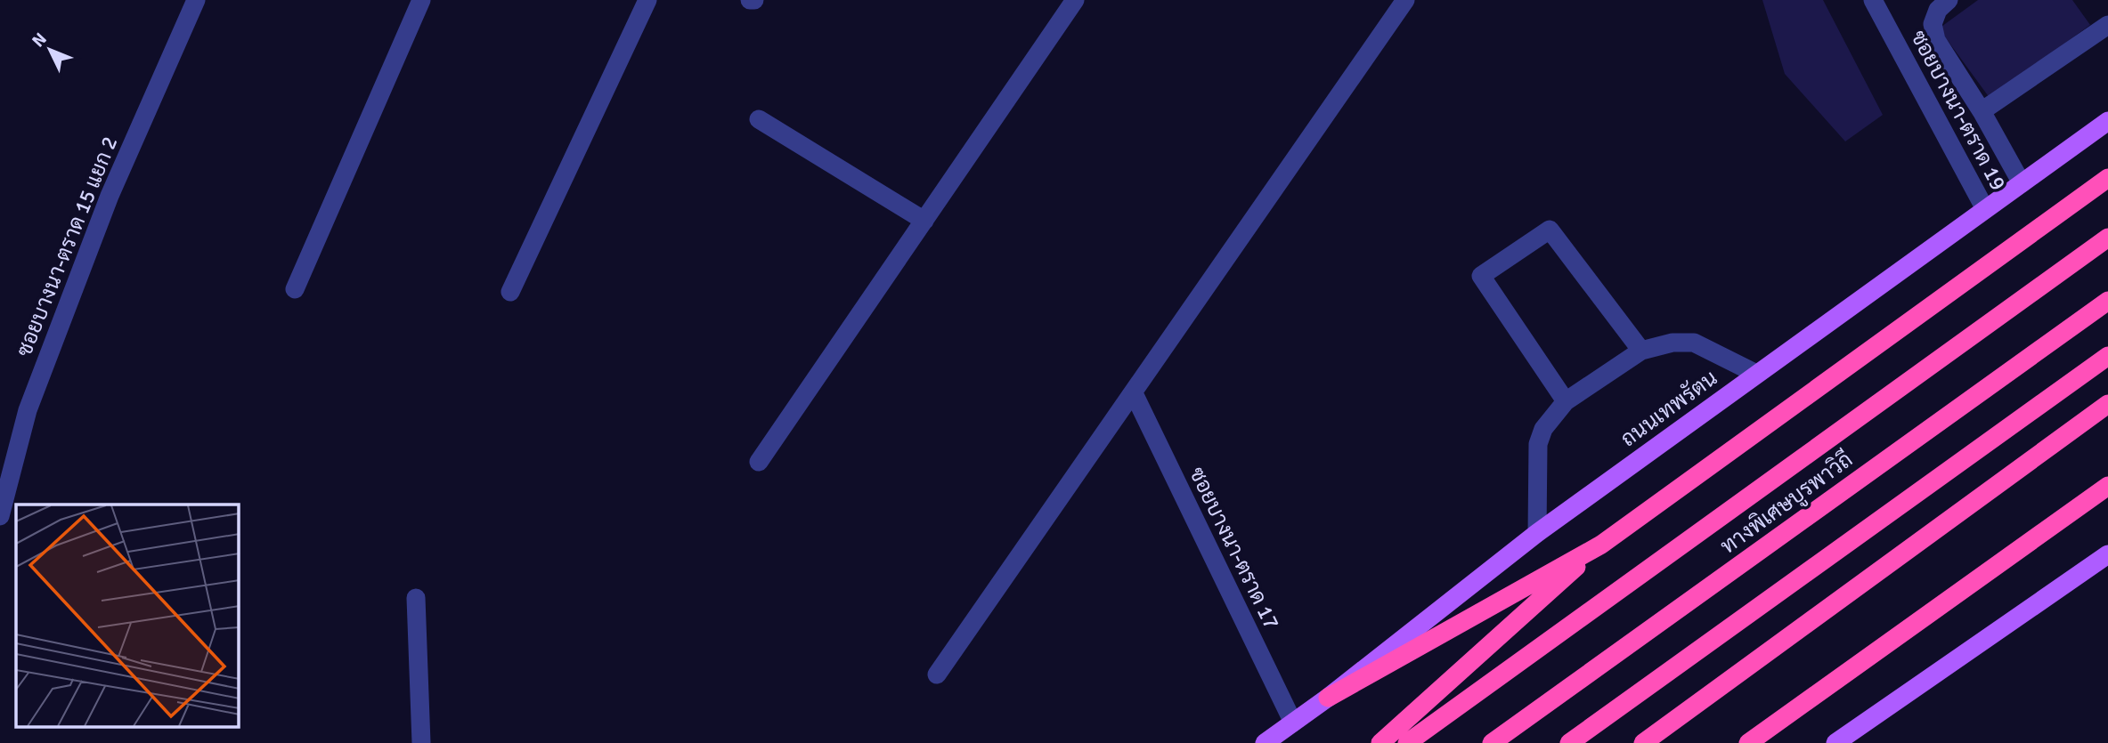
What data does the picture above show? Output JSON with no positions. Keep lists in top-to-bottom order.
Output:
{
  "streets": {
    "highway": ["ทางพิเศษบูรพาวิถี"],
    "main road": ["ถนนเทพรัตน"],
    "street": ["ซอยบางนา-ตราด 19", "ซอยบางนา-ตราด 15 แยก 2", "ซอยบางนา-ตราด 17"]
  },
  "crossings": [
    ["ซอยบางนา-ตราด 19", "ถนนเทพรัตน"],
    ["ถนนเทพรัตน", "ซอยบางนา-ตราด 17"]
  ],
  "north": "top left"
}
